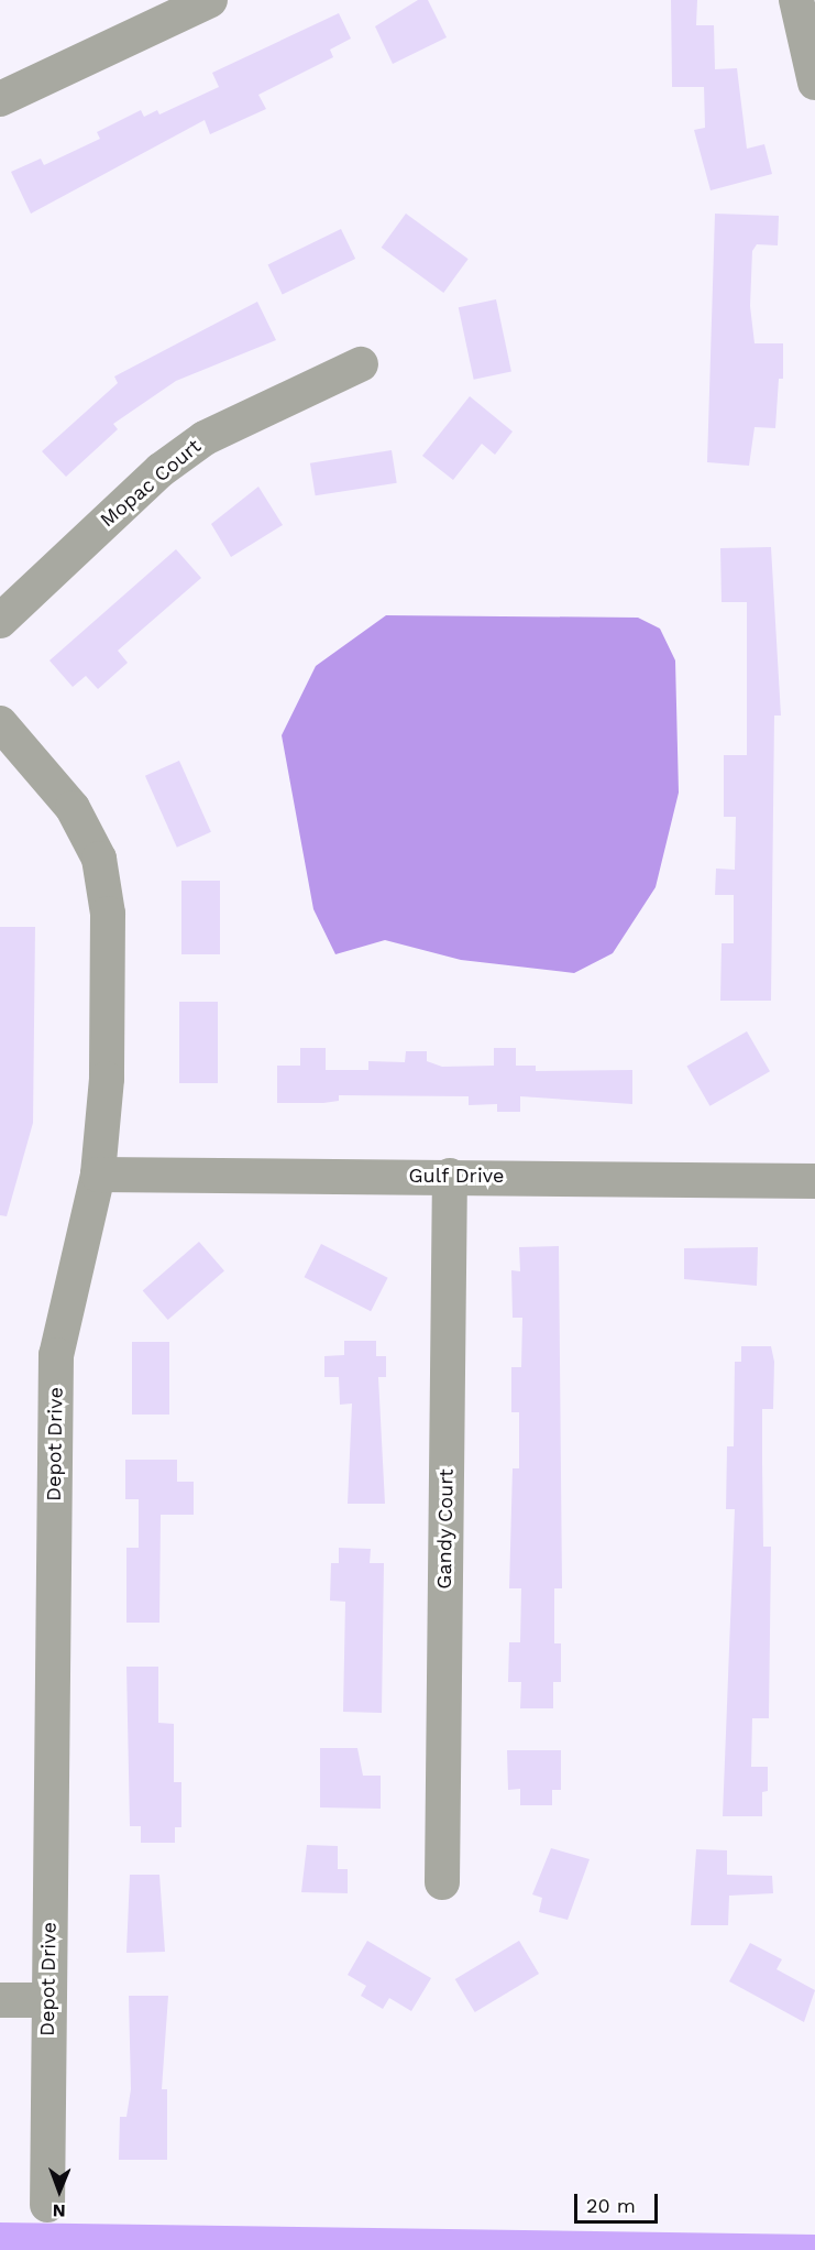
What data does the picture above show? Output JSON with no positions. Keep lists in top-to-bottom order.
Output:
{
  "streets": {
    "street": [
      "Mopac Court",
      "Gulf Drive",
      "Depot Drive",
      "Gandy Court"
    ]
  },
  "crossings": [
    ["Gulf Drive", "Depot Drive"],
    ["Gulf Drive", "Gandy Court"]
  ],
  "scale_bar": "20 m",
  "north": "bottom"
}
